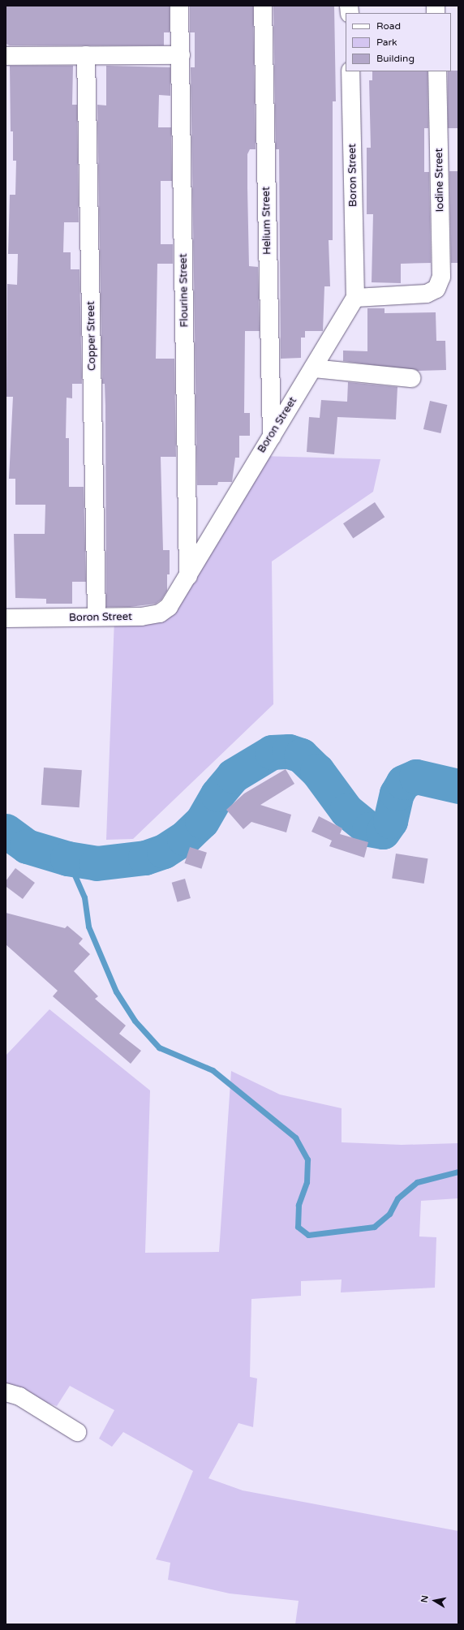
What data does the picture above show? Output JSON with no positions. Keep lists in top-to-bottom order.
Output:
{
  "streets": {
    "street": [
      "Boron Street",
      "Iodine Street",
      "Helium Street",
      "Flourine Street",
      "Copper Street"
    ]
  },
  "crossings": [
    ["Boron Street", "Iodine Street"],
    ["Boron Street", "Helium Street"],
    ["Boron Street", "Flourine Street"],
    ["Boron Street", "Copper Street"]
  ],
  "legend": ["Road", "Park", "Building"],
  "north": "left"
}
